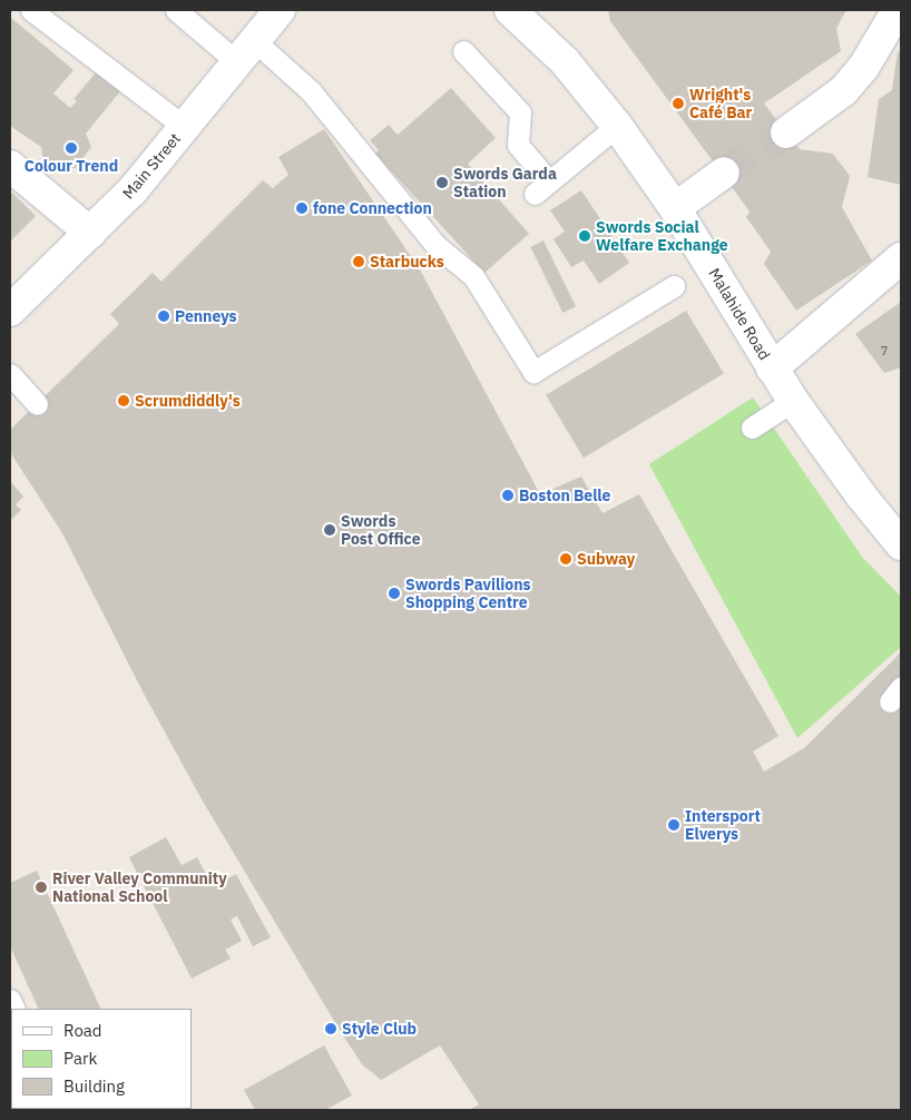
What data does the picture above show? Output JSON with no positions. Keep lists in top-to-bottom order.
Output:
{
  "streets": {
    "main road": ["Main Street", "Malahide Road"]
  },
  "places": [
    "Wright's Café Bar",
    "Colour Trend",
    "Swords Garda Station",
    "fone Connection",
    "Swords Social Welfare Exchange",
    "Starbucks",
    "Penneys",
    "Scrumdiddly's",
    "Boston Belle",
    "Swords Post Office",
    "Subway",
    "Swords Pavilions Shopping Centre",
    "Intersport Elverys",
    "River Valley Community National School",
    "Style Club"
  ],
  "house_numbers": ["7"],
  "legend": ["Road", "Park", "Building"]
}
